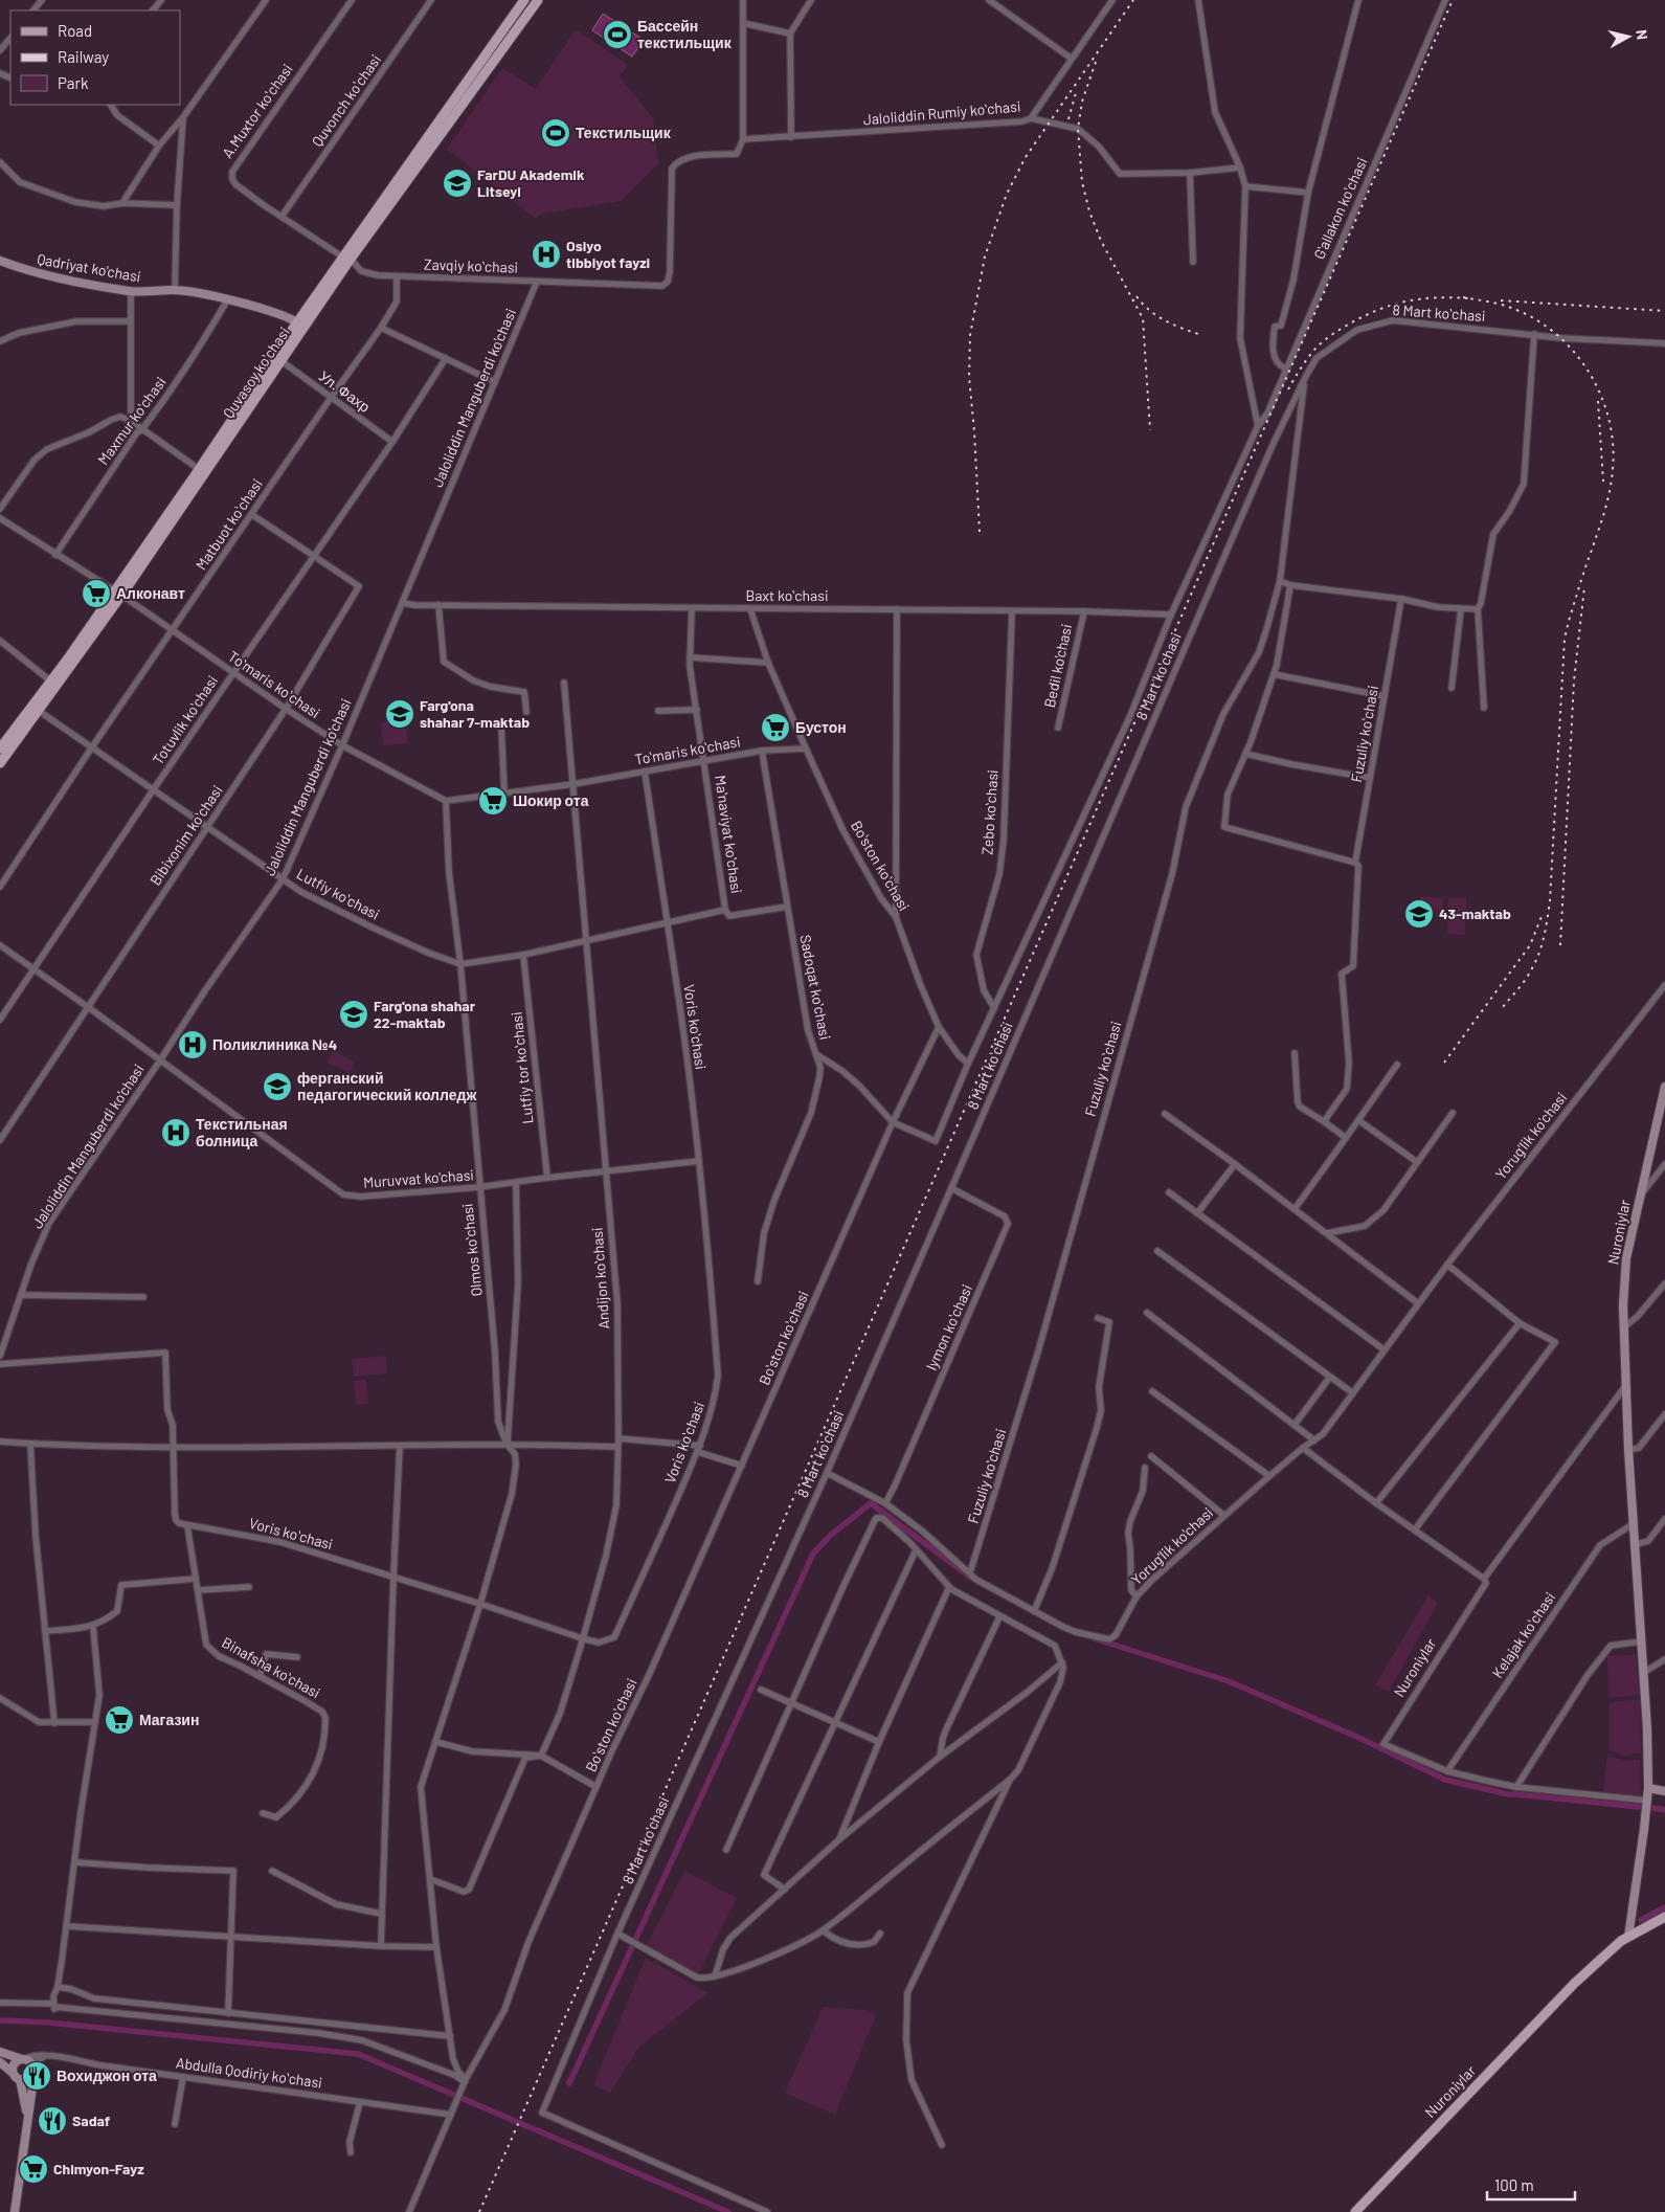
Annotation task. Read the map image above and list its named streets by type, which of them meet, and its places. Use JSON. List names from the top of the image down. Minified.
{"streets":{"main road":["Qadriyat ko'chasi","Quvasoy koʻchasi","Nuroniylar","Abdulla Qodiriy koʻchasi"],"street":["Quvonch koʻchasi","A.Muxtor koʻchasi","Jaloliddin Rumiy koʻchasi","Gʻallakon koʻchasi","Zavqiy koʻchasi","8 Mart koʻchasi","Ул. Фахр","Jaloliddin Manguberdi ko'chasi","Maxmur koʻchasi","Matbuot koʻchasi","Baxt koʻchasi","Bedil ko'chasi","Toʻmaris koʻchasi","Totuvlik koʻchasi","Fuzuliy koʻchasi","Zebo koʻchasi","Maʻnaviyat koʻchasi","Bibixonim koʻchasi","Boʻston koʻchasi","Lutfiy koʻchasi","Sadoqat koʻchasi","Voris koʻchasi","Lutfiy tor koʻchasi","Yorug'lik ko'chasi","Muruvvat ko'chasi","Olmos koʻchasi","Andijon koʻchasi","Iymon koʻchasi","Kelajak koʻchasi","Binafsha koʻchasi"]},"crossings":[["Quvonch koʻchasi","A.Muxtor koʻchasi"],["A.Muxtor koʻchasi","Zavqiy koʻchasi"],["A.Muxtor koʻchasi","Quvasoy koʻchasi"],["Jaloliddin Rumiy koʻchasi","Zavqiy koʻchasi"],["Gʻallakon koʻchasi","Baxt koʻchasi"],["Gʻallakon koʻchasi","Zebo koʻchasi"],["Gʻallakon koʻchasi","Boʻston koʻchasi"],["Zavqiy koʻchasi","Quvasoy koʻchasi"],["Zavqiy koʻchasi","Jaloliddin Manguberdi ko'chasi"],["Zavqiy koʻchasi","Matbuot koʻchasi"],["Qadriyat ko'chasi","Quvasoy koʻchasi"],["Qadriyat ko'chasi","Maxmur koʻchasi"],["8 Mart koʻchasi","Fuzuliy koʻchasi"],["8 Mart koʻchasi","Yorug'lik ko'chasi"],["8 Mart koʻchasi","Iymon koʻchasi"],["Quvasoy koʻchasi","Ул. Фахр"],["Quvasoy koʻchasi","Toʻmaris koʻchasi"],["Quvasoy koʻchasi","Lutfiy koʻchasi"],["Ул. Фахр","Matbuot koʻchasi"],["Ул. Фахр","Totuvlik koʻchasi"],["Jaloliddin Manguberdi ko'chasi","Baxt koʻchasi"],["Jaloliddin Manguberdi ko'chasi","Toʻmaris koʻchasi"],["Jaloliddin Manguberdi ko'chasi","Lutfiy koʻchasi"],["Jaloliddin Manguberdi ko'chasi","Muruvvat ko'chasi"],["Maxmur koʻchasi","Toʻmaris koʻchasi"],["Matbuot koʻchasi","Toʻmaris koʻchasi"],["Matbuot koʻchasi","Lutfiy koʻchasi"],["Baxt koʻchasi","Bedil ko'chasi"],["Baxt koʻchasi","Zebo koʻchasi"],["Baxt koʻchasi","Maʻnaviyat koʻchasi"],["Baxt koʻchasi","Boʻston koʻchasi"],["Toʻmaris koʻchasi","Totuvlik koʻchasi"],["Toʻmaris koʻchasi","Maʻnaviyat koʻchasi"],["Toʻmaris koʻchasi","Bibixonim koʻchasi"],["Toʻmaris koʻchasi","Boʻston koʻchasi"],["Toʻmaris koʻchasi","Sadoqat koʻchasi"],["Toʻmaris koʻchasi","Voris koʻchasi"],["Toʻmaris koʻchasi","Olmos koʻchasi"],["Toʻmaris koʻchasi","Andijon koʻchasi"],["Totuvlik koʻchasi","Bibixonim koʻchasi"],["Totuvlik koʻchasi","Lutfiy koʻchasi"],["Totuvlik koʻchasi","Muruvvat ko'chasi"],["Fuzuliy koʻchasi","Yorug'lik ko'chasi"],["Maʻnaviyat koʻchasi","Lutfiy koʻchasi"],["Maʻnaviyat koʻchasi","Voris koʻchasi"],["Bibixonim koʻchasi","Lutfiy koʻchasi"],["Bibixonim koʻchasi","Muruvvat ko'chasi"],["Boʻston koʻchasi","Olmos koʻchasi"],["Boʻston koʻchasi","Abdulla Qodiriy koʻchasi"],["Lutfiy koʻchasi","Voris koʻchasi"],["Lutfiy koʻchasi","Lutfiy tor koʻchasi"],["Lutfiy koʻchasi","Olmos koʻchasi"],["Lutfiy koʻchasi","Andijon koʻchasi"],["Voris koʻchasi","Muruvvat ko'chasi"],["Voris koʻchasi","Olmos koʻchasi"],["Voris koʻchasi","Andijon koʻchasi"],["Voris koʻchasi","Binafsha koʻchasi"],["Lutfiy tor koʻchasi","Muruvvat ko'chasi"],["Yorug'lik ko'chasi","Iymon koʻchasi"],["Muruvvat ko'chasi","Olmos koʻchasi"],["Muruvvat ko'chasi","Andijon koʻchasi"],["Nuroniylar","Kelajak koʻchasi"]],"places":{"sports":["Бассейн текстильщик","Текстильщик"],"school or university":["FarDU Akademik Litseyi","Farg'ona shahar 7-maktab","43-maktab","Farg'ona shahar 22-maktab","ферганский педагогический колледж"],"hospital":["Osiyo tibbiyot fayzi","Поликлиника №4","Текстильная болница"],"supermarket":["Алконавт","Бустон","Шокир ота","Магазин","Chimyon-Fayz"],"restaurant":["Вохиджон ота","Sadaf"]},"legend":["Road","Railway","Park"],"scale_bar":"100 m","north":"right"}
